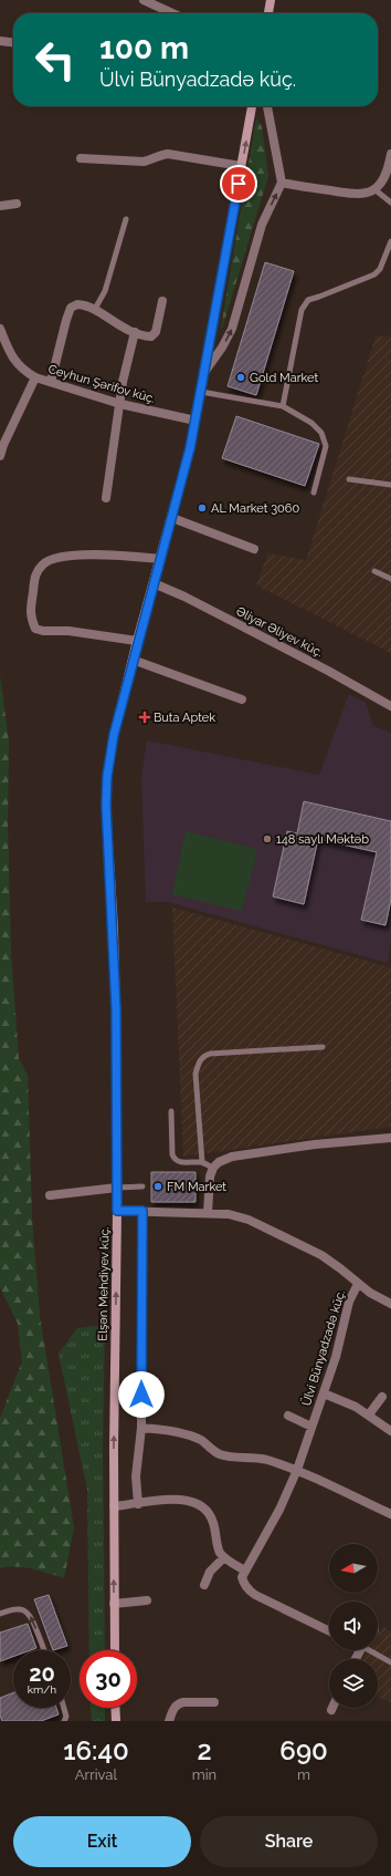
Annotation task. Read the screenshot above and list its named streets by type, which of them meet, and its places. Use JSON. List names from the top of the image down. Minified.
{"streets":{"main road":["Elşən Mehdiyev küç."],"street":["Ceyhun Şərifov küç.","Əliyar Əliyev küç.","Ülvi Bünyadzadə küç."]},"crossings":[["Ceyhun Şərifov küç.","Elşən Mehdiyev küç."],["Əliyar Əliyev küç.","Elşən Mehdiyev küç."],["Elşən Mehdiyev küç.","Ülvi Bünyadzadə küç."]],"places":{"other":["Gold Market","AL Market 3060","148 saylı Məktəb","FM Market"],"health":["Buta Aptek"]},"north":"left","page":{"turn":["100 m","Ülvi Bünyadzadə küç."],"speed":"20 km/h","limit":"30","eta":["16:40","Arrival","2","min","690","m"],"buttons":["Exit","Share"]}}
